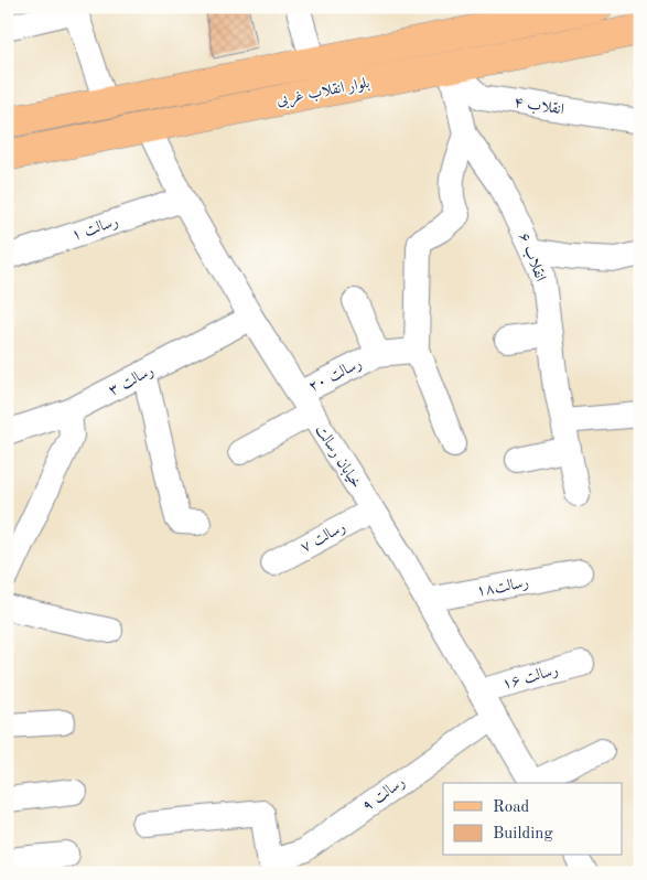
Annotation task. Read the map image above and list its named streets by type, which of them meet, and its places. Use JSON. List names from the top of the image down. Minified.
{"streets":{"main road":["بلوار انقلاب غربی"],"street":["انقلاب ۴","رسالت ۱","انقلاب ۶","رسالت ۲۰","رسالت ۳","خیابان رسالت","رسالت ۷","رسالت۱۸","رسالت ۱۶","رسالت ۹"]},"crossings":[["بلوار انقلاب غربی","انقلاب ۴"],["بلوار انقلاب غربی","انقلاب ۶"],["بلوار انقلاب غربی","خیابان رسالت"],["انقلاب ۴","انقلاب ۶"],["رسالت ۱","خیابان رسالت"],["رسالت ۲۰","خیابان رسالت"],["رسالت ۳","خیابان رسالت"],["خیابان رسالت","رسالت ۷"],["خیابان رسالت","رسالت۱۸"],["خیابان رسالت","رسالت ۱۶"],["خیابان رسالت","رسالت ۹"]],"legend":["Road","Building"]}
